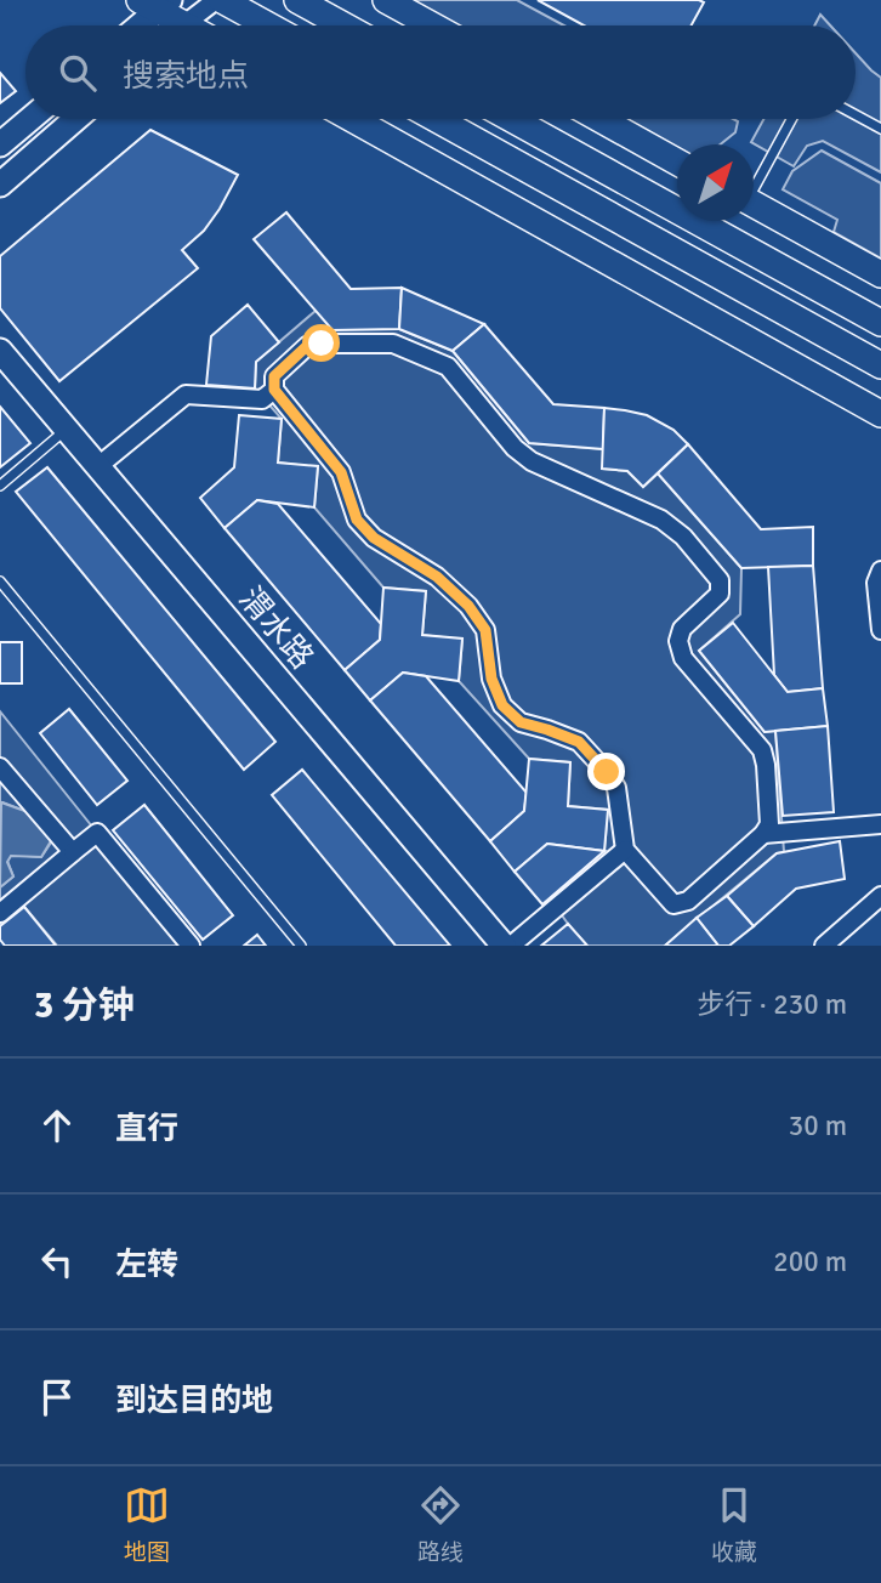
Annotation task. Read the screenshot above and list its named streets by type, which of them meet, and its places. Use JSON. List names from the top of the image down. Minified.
{"streets":{"street":["渭水路"]},"north":"top right","page":{"search":"搜索地点","heading":["3 分钟","步行 · 230 m"],"list":[["直行","30 m"],["左转","200 m"],"到达目的地"],"nav":["地图","路线","收藏"]}}
